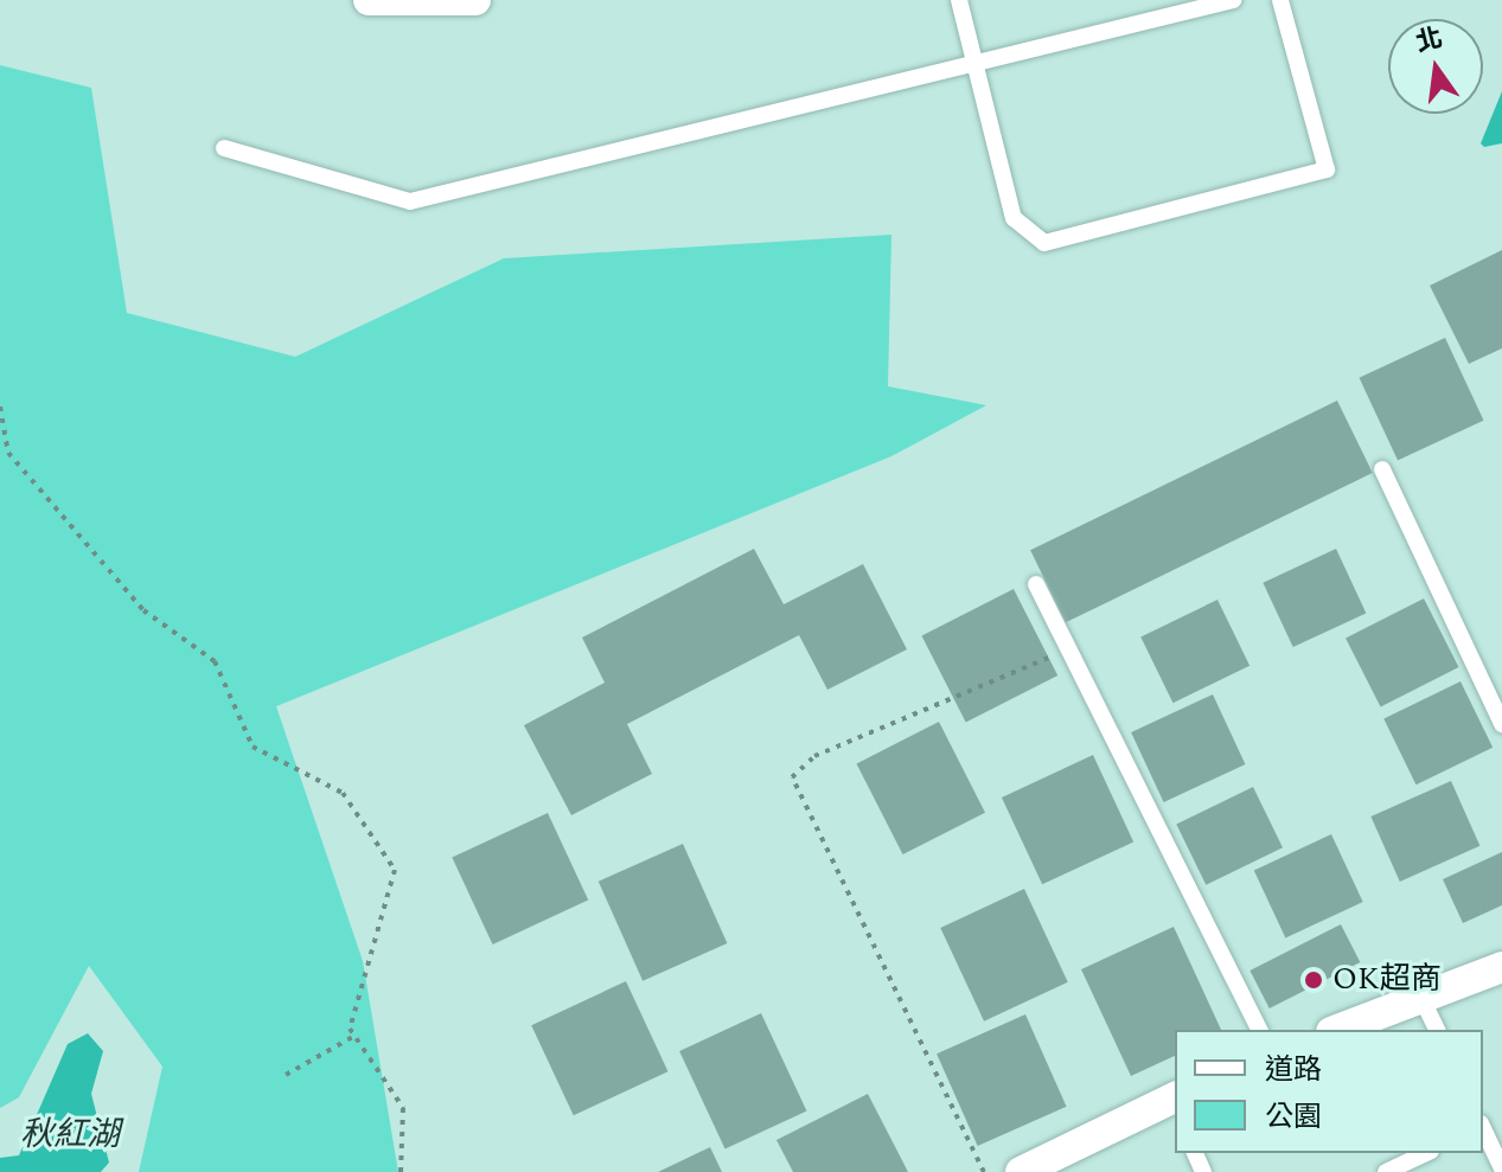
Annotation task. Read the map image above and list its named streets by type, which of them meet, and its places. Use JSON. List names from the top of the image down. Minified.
{"water":["秋紅湖"],"places":["OK超商"],"legend":["道路","公園"],"north":"top"}
